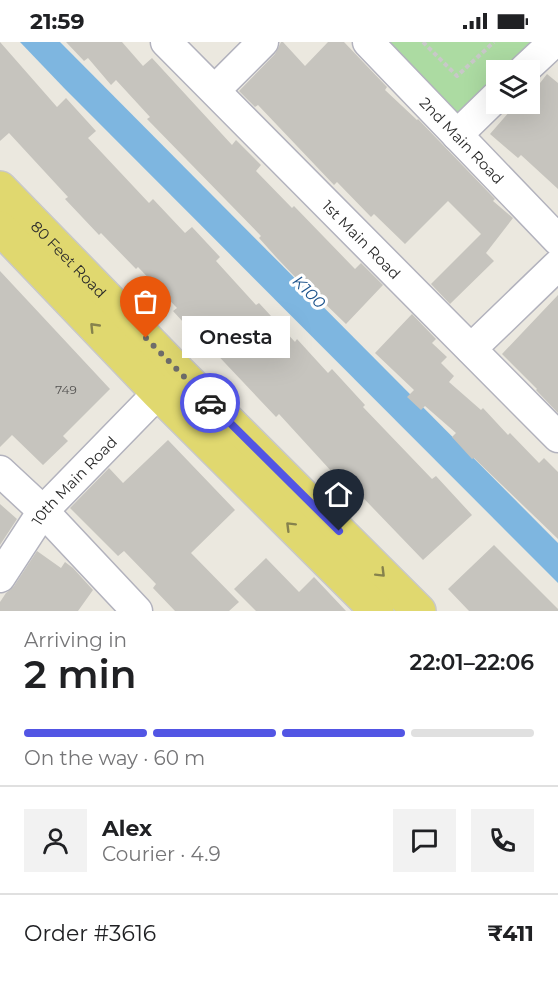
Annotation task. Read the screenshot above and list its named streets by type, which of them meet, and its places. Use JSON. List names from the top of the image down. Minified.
{"streets":{"main road":["80 Feet Road"],"street":["2nd Main Road","1st Main Road","10th Main Road"]},"crossings":[["80 Feet Road","10th Main Road"]],"water":["K100"],"places":["Onesta"],"house_numbers":["749"],"page":{"status":"21:59","bubble":"Onesta","heading":["2 min","Arriving in","22:01–22:06"],"panel":["Alex","Courier · 4.9","Order #3616","₹411"],"bar":"On the way · 60 m"}}
